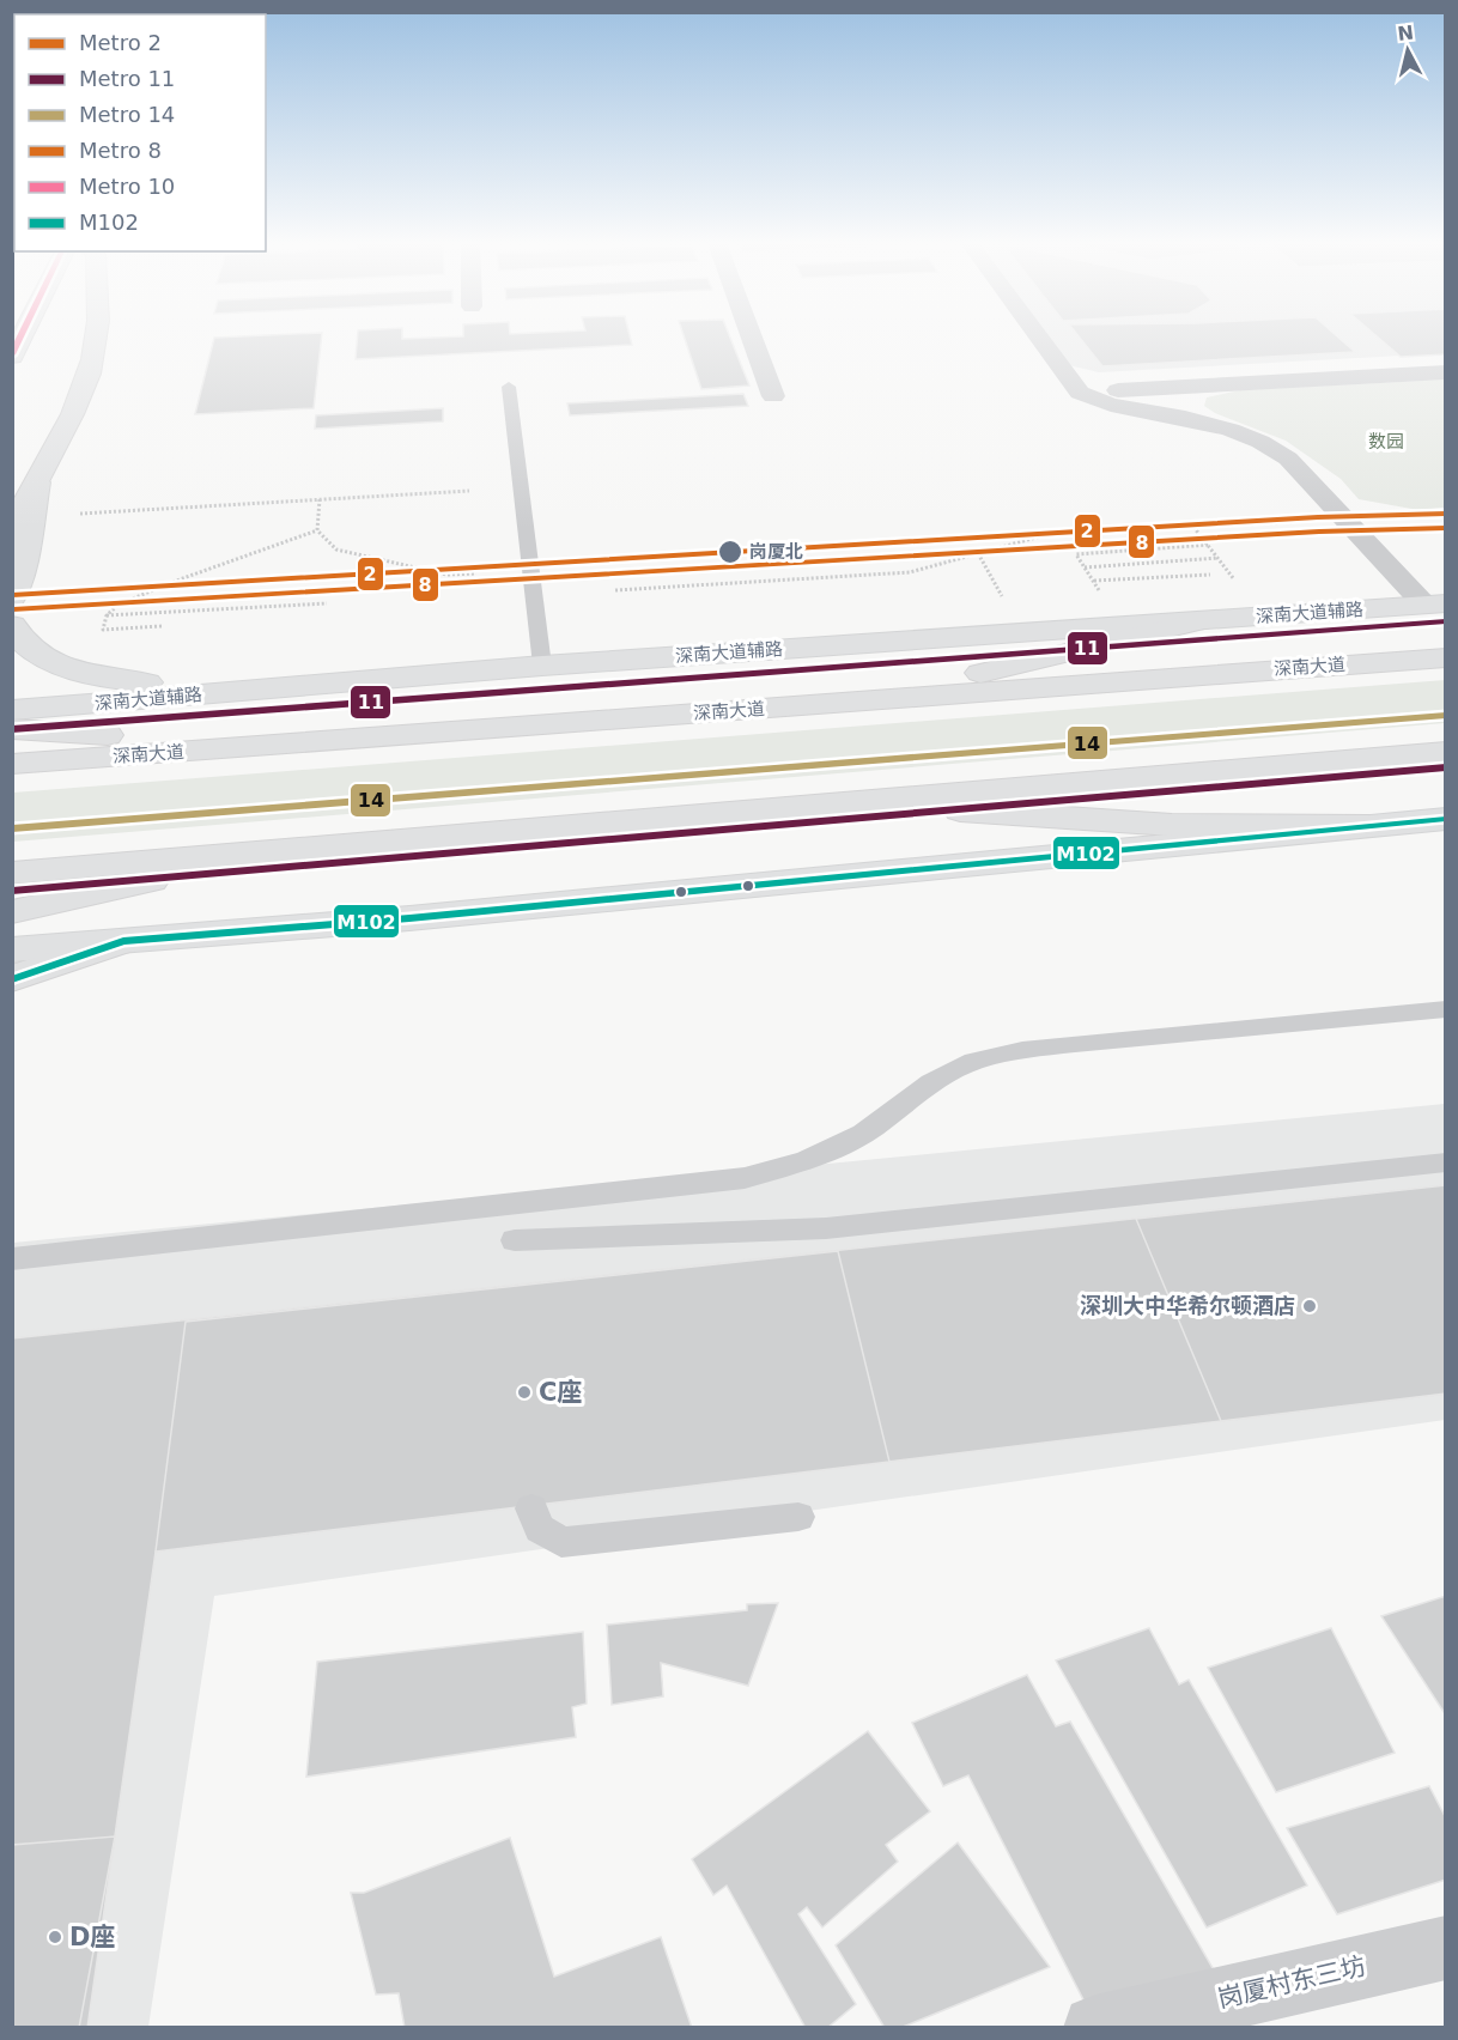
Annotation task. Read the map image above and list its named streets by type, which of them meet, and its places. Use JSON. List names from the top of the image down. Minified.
{"streets":{"main road":["深南大道辅路","深南大道"],"street":["岗厦村东三坊"]},"parks":["数园"],"places":["岗厦北","深圳大中华希尔顿酒店","C座","D座"],"lines":["metro line 10","metro line 2","metro line 8","metro line 11","metro line 14","transit line M102"],"legend":["Metro 2","Metro 11","Metro 14","Metro 8","Metro 10","M102"],"north":"top"}
